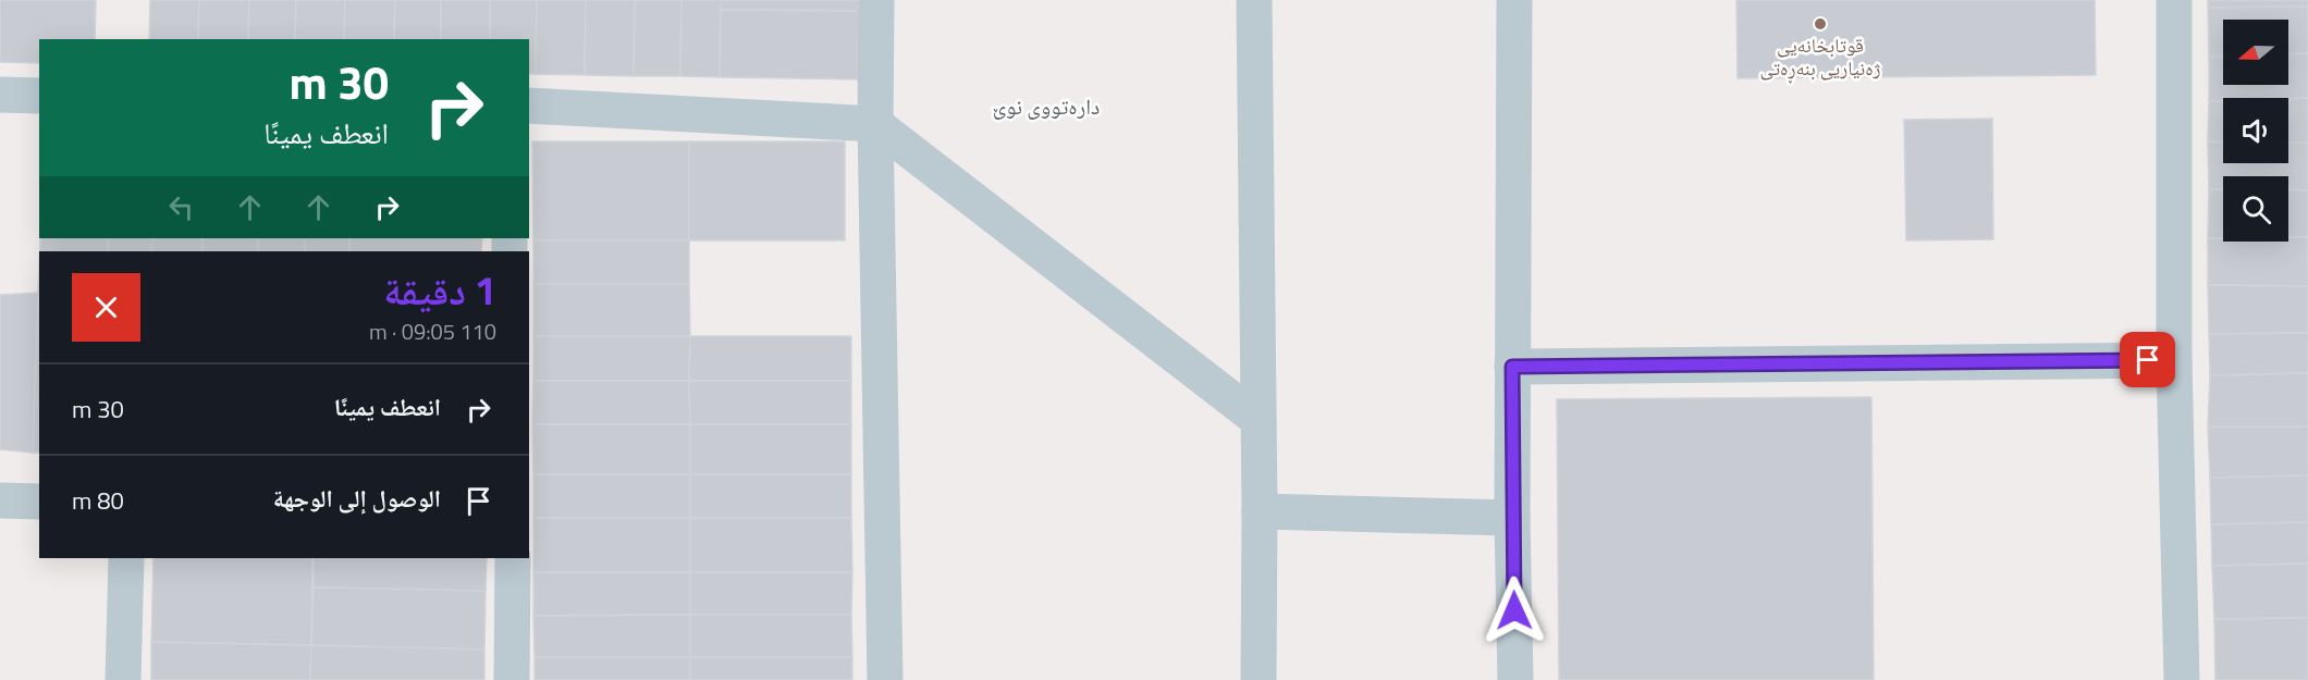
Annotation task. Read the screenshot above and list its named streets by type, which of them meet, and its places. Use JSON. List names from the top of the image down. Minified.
{"districts":["دارەتووی نوێ"],"places":["قوتابخانەیی ژەنیاریی بنەڕەتی"],"north":"left","page":{"turn":["30 m","انعطف يمينًا"],"heading":["1 دقيقة","110 m · 09:05"],"list":[{"name":"انعطف يمينًا","value":"30 m"},{"name":"الوصول إلى الوجهة","value":"80 m"}]}}
